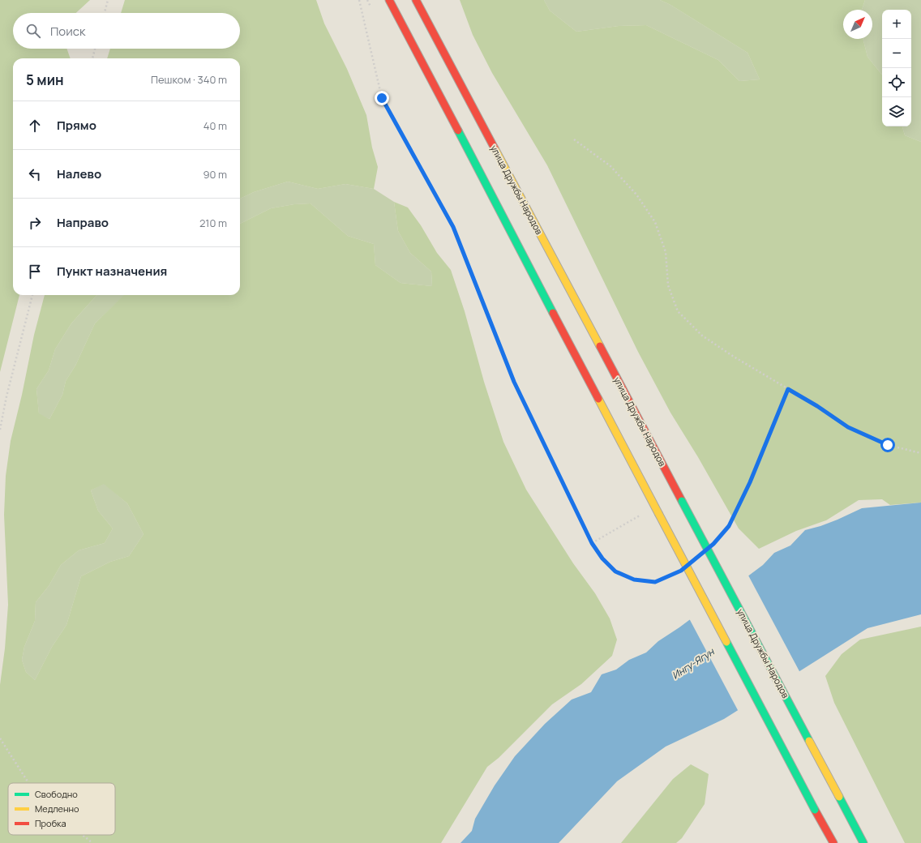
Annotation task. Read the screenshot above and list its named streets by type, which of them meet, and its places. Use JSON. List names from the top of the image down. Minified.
{"streets":{"main road":["улица Дружбы Народов"]},"water":["Ингу-Ягун"],"legend":["Свободно","Медленно","Пробка"],"north":"top right","page":{"map_buttons":["+","−"],"search":"Поиск","heading":["5 мин","Пешком · 340 m"],"list":[["Прямо","40 m"],["Налево","90 m"],["Направо","210 m"],"Пункт назначения"]}}
